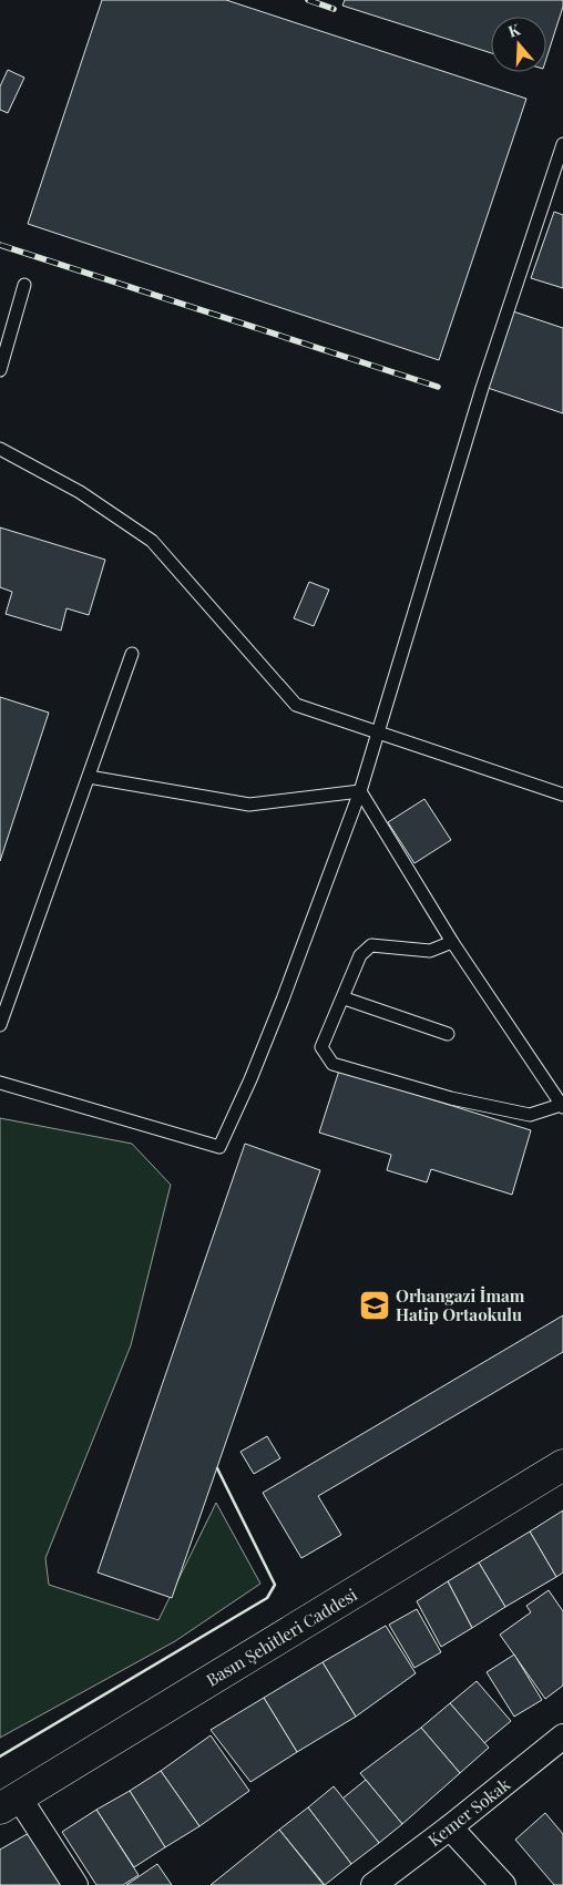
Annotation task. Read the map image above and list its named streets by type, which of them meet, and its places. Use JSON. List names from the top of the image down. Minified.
{"streets":{"main road":["Basın Şehitleri Caddesi"],"street":["Kemer Sokak"]},"places":{"school or university":["Orhangazi İmam Hatip Ortaokulu"]},"north":"top"}
